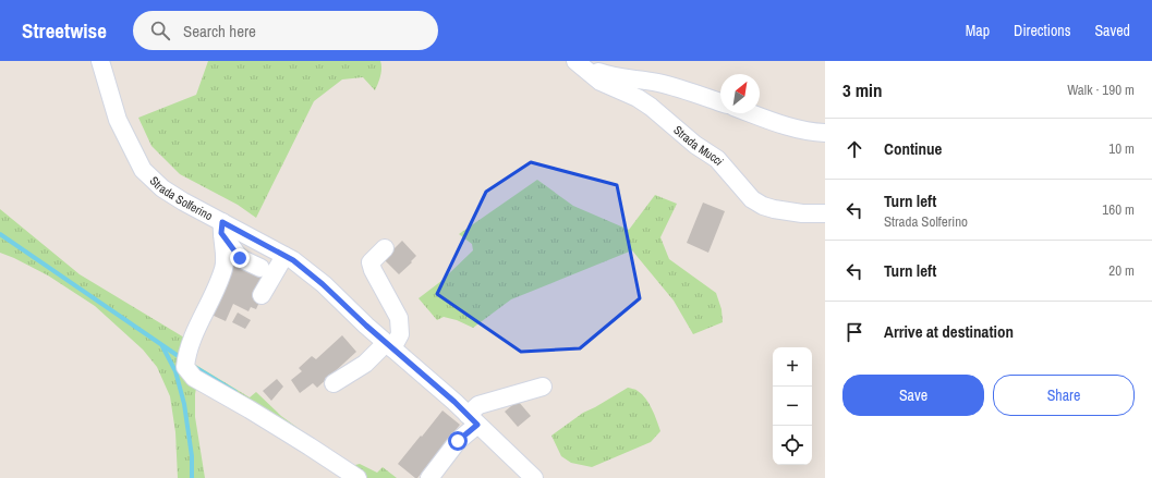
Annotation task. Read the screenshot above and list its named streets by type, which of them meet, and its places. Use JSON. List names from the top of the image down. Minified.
{"streets":{"street":["Strada Mucci","Strada Solferino"]},"north":"top right","page":{"header":"Streetwise","search":"Search here","nav":["Map","Directions","Saved"],"heading":["3 min","Walk · 190 m"],"list":[["Continue","10 m"],["Turn left","Strada Solferino","160 m"],["Turn left","20 m"],"Arrive at destination"],"map_buttons":["+","−"],"buttons":["Save","Share"]}}
